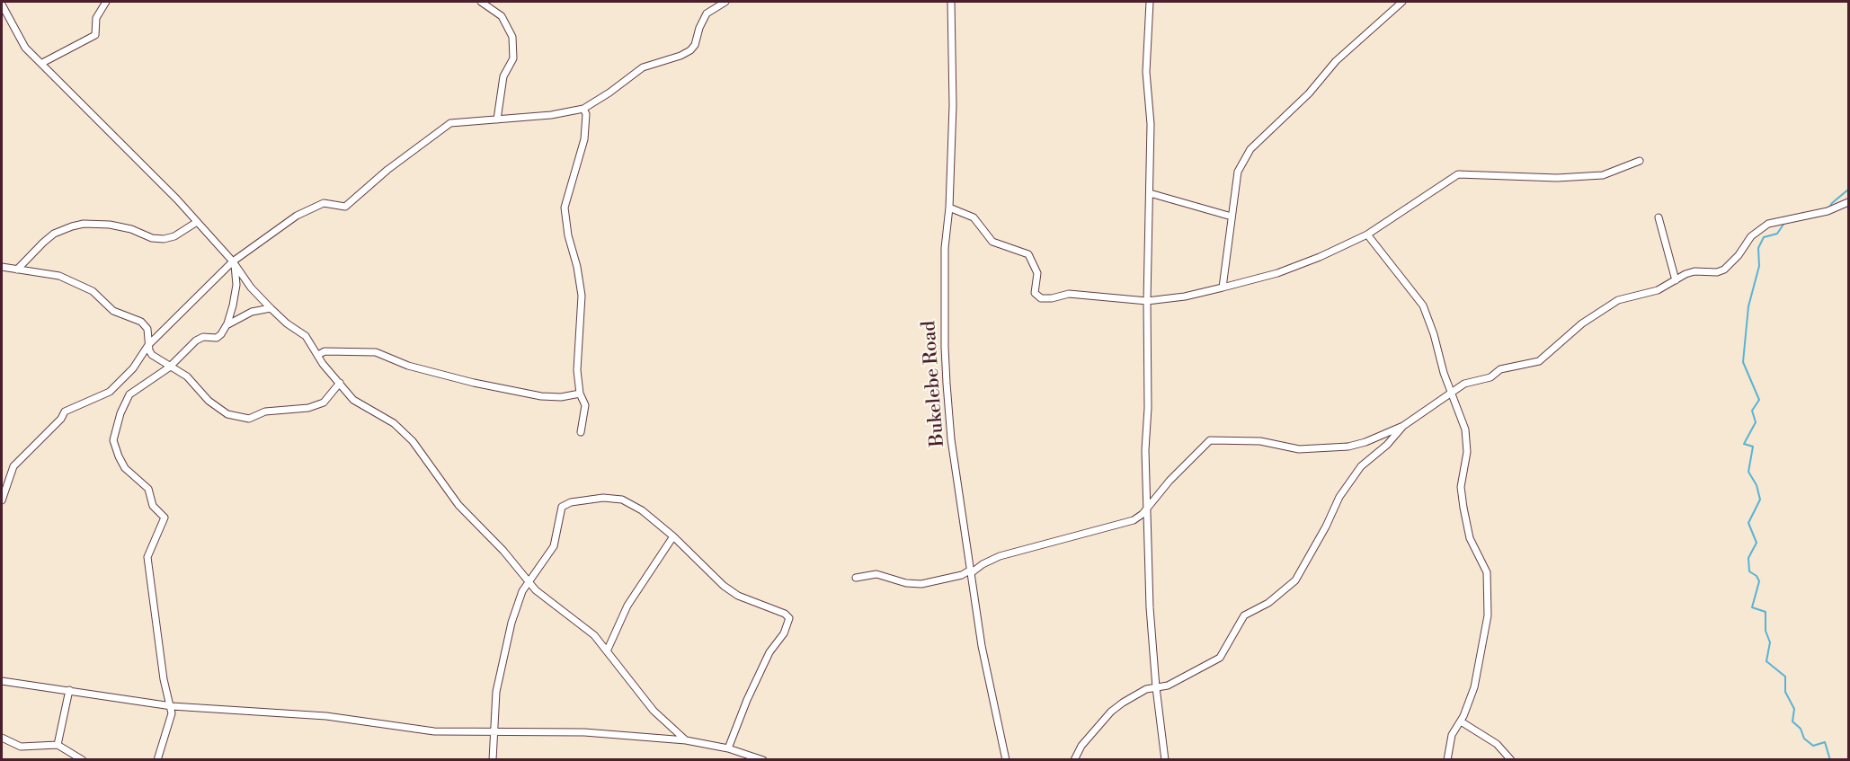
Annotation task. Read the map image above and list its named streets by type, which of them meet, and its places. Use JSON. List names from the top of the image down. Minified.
{"streets":{"street":["Bukelebe Road"]}}
